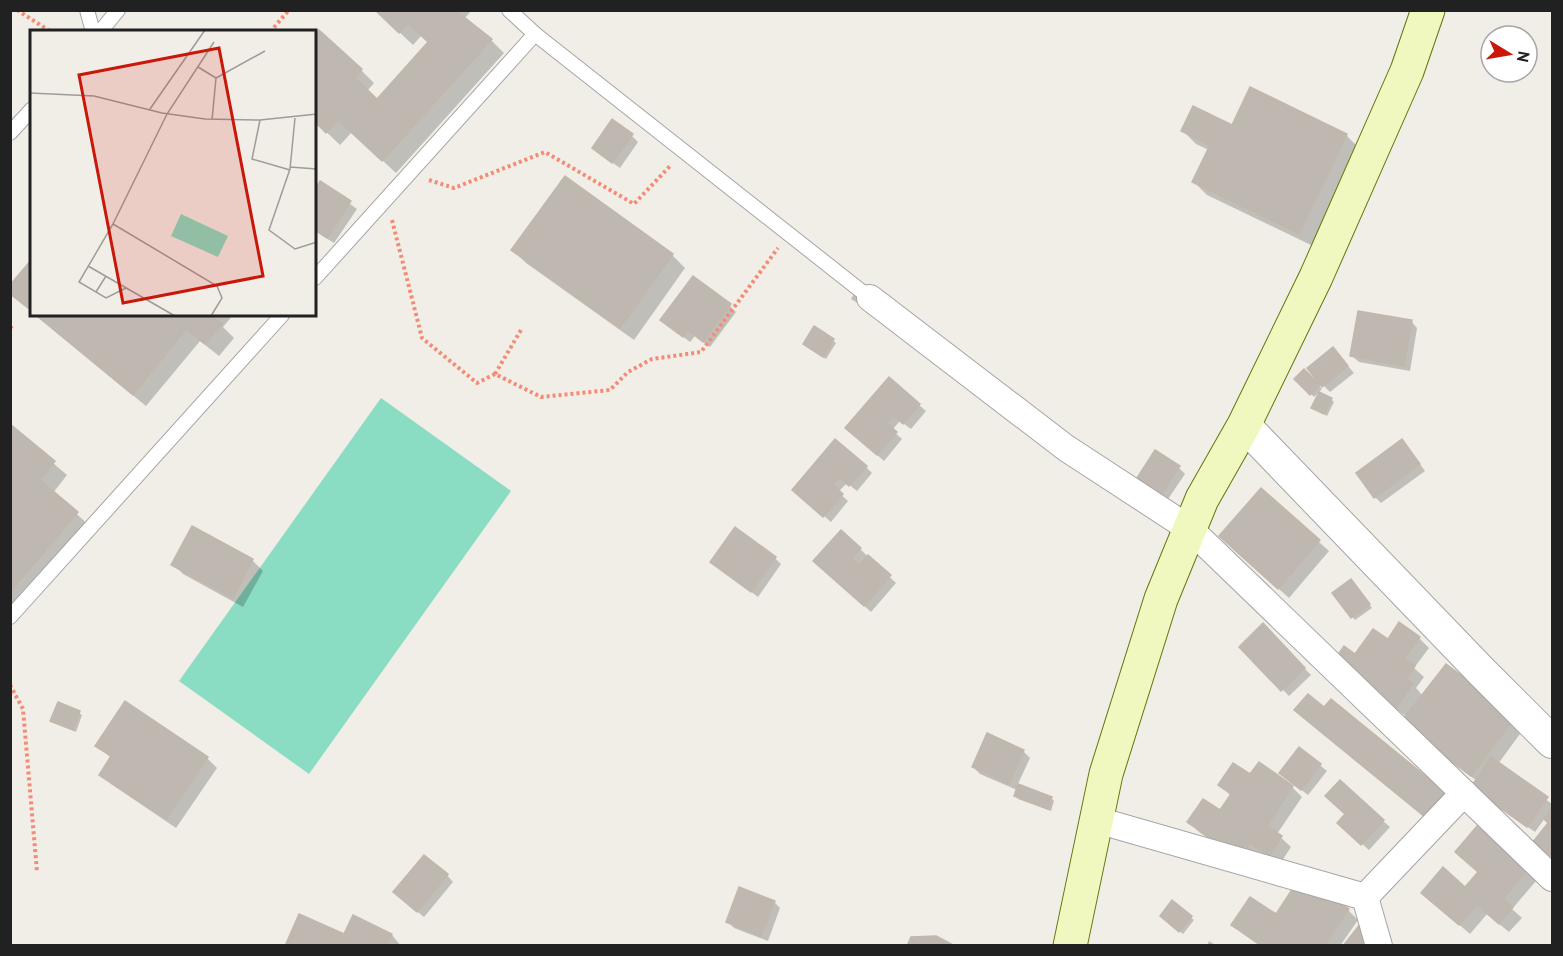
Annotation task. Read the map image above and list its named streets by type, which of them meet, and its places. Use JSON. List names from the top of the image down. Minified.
{"north":"right"}
